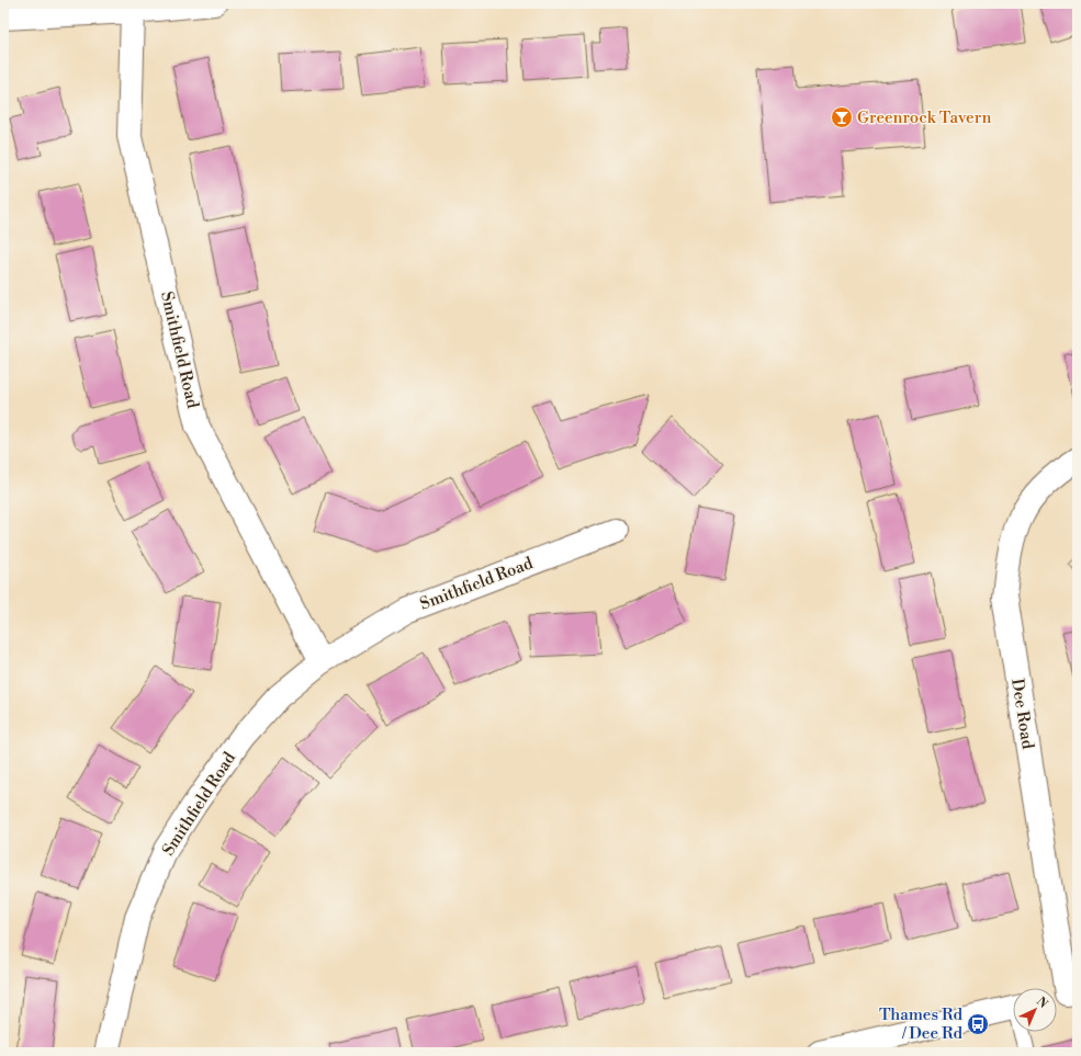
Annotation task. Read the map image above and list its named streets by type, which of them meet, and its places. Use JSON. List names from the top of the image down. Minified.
{"streets":{"street":["Smithfield Road","Dee Road"]},"places":{"bar":["Greenrock Tavern"],"bus stop":["Thames Rd / Dee Rd"]},"north":"top right"}
